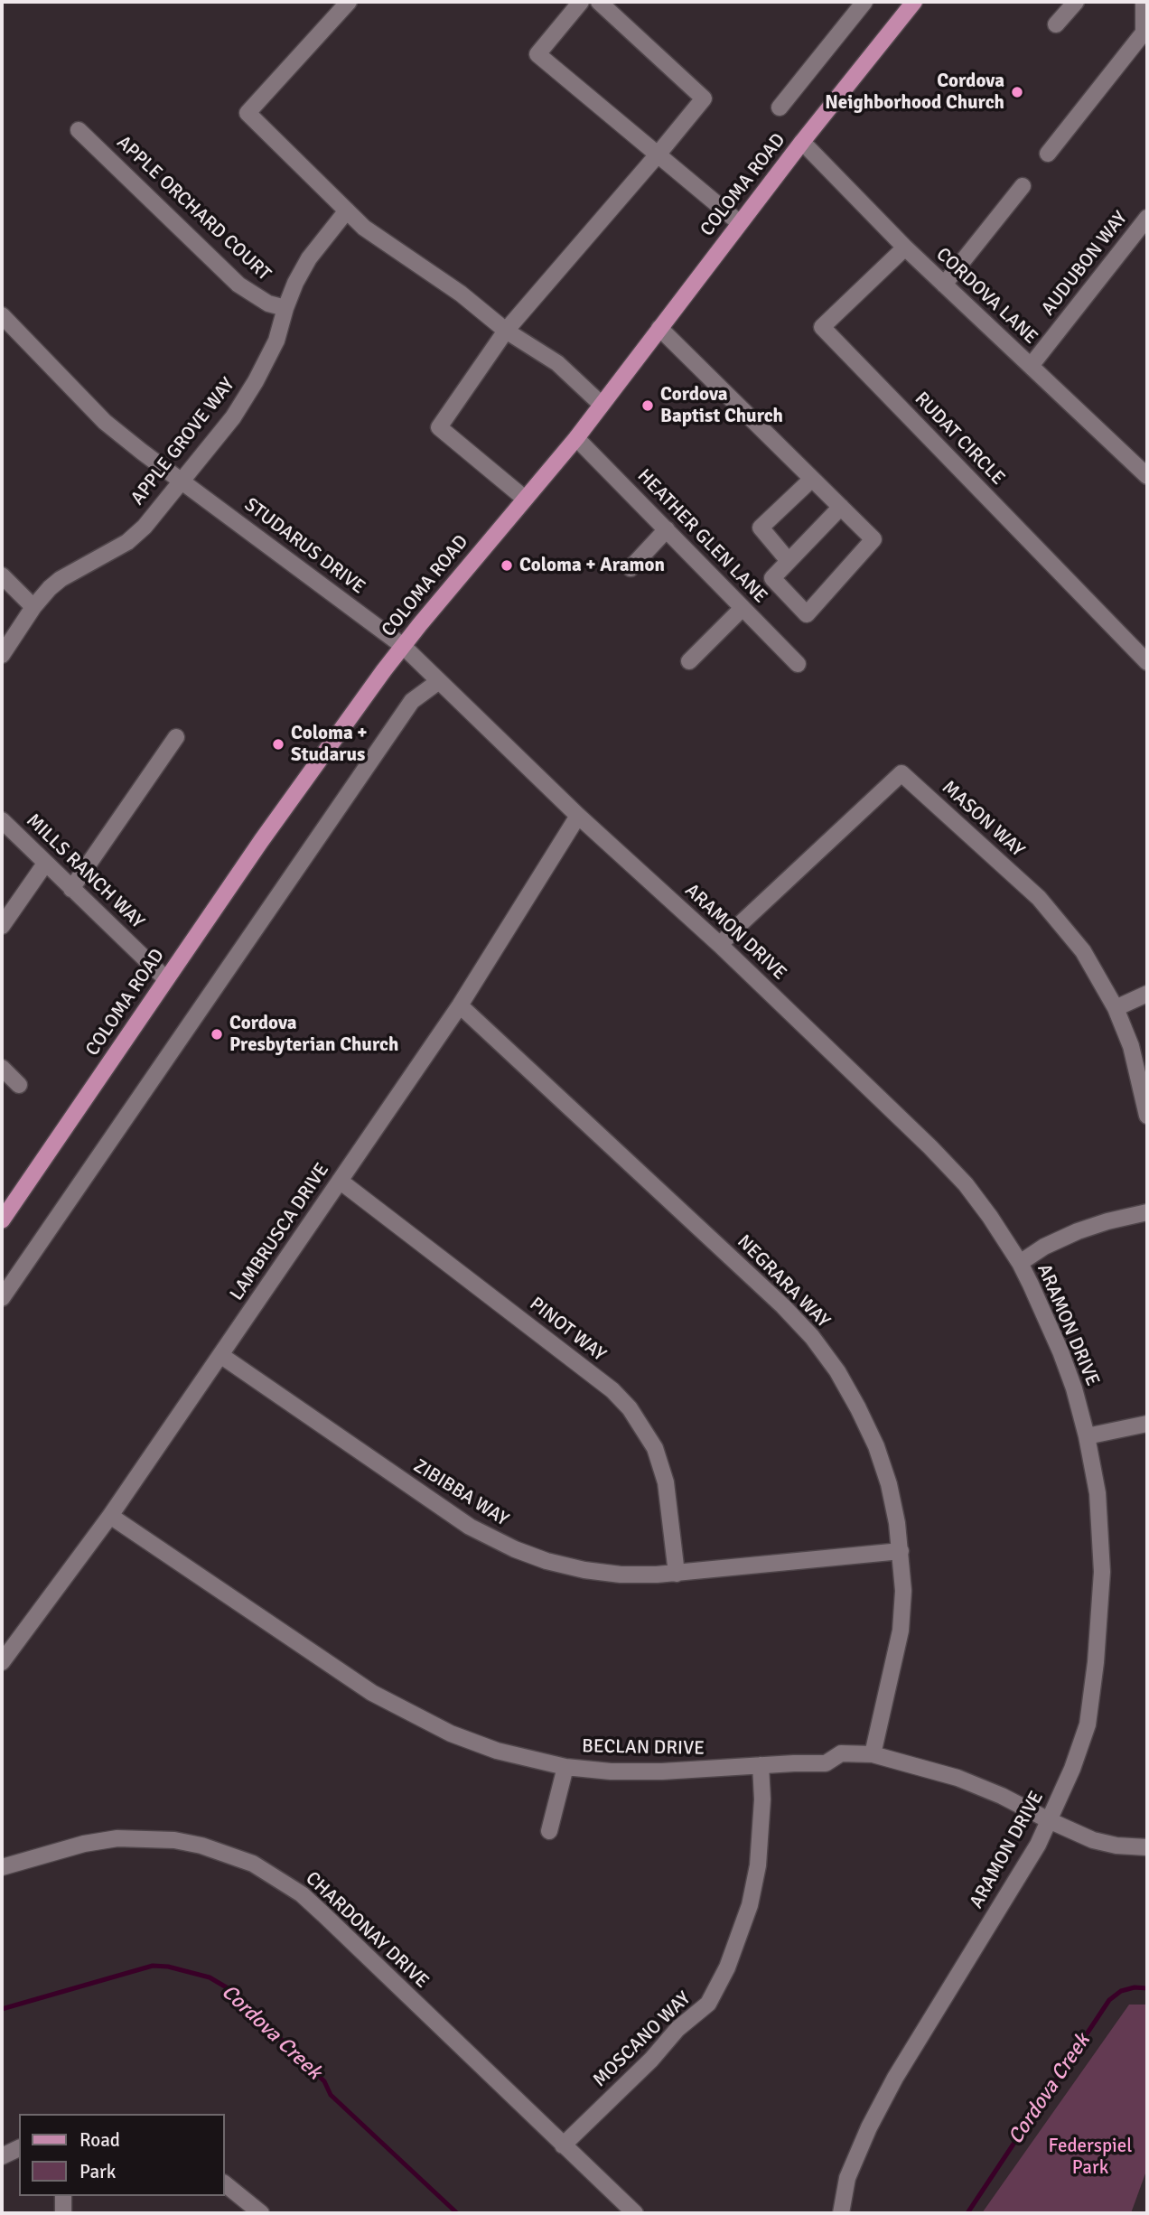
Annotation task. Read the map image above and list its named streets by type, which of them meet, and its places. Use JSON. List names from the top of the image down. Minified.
{"streets":{"main road":["COLOMA ROAD"],"street":["APPLE ORCHARD COURT","AUDUBON WAY","CORDOVA LANE","RUDAT CIRCLE","APPLE GROVE WAY","HEATHER GLEN LANE","STUDARUS DRIVE","MASON WAY","MILLS RANCH WAY","ARAMON DRIVE","LAMBRUSCA DRIVE","NEGRARA WAY","PINOT WAY","ZIBIBBA WAY","BECLAN DRIVE","CHARDONAY DRIVE","MOSCANO WAY"]},"crossings":[["COLOMA ROAD","CORDOVA LANE"],["COLOMA ROAD","HEATHER GLEN LANE"],["COLOMA ROAD","STUDARUS DRIVE"],["COLOMA ROAD","MILLS RANCH WAY"],["COLOMA ROAD","ARAMON DRIVE"],["APPLE ORCHARD COURT","APPLE GROVE WAY"],["AUDUBON WAY","CORDOVA LANE"],["CORDOVA LANE","RUDAT CIRCLE"],["APPLE GROVE WAY","STUDARUS DRIVE"],["STUDARUS DRIVE","ARAMON DRIVE"],["MASON WAY","ARAMON DRIVE"],["ARAMON DRIVE","LAMBRUSCA DRIVE"],["ARAMON DRIVE","BECLAN DRIVE"],["LAMBRUSCA DRIVE","NEGRARA WAY"],["LAMBRUSCA DRIVE","PINOT WAY"],["LAMBRUSCA DRIVE","ZIBIBBA WAY"],["LAMBRUSCA DRIVE","BECLAN DRIVE"],["NEGRARA WAY","ZIBIBBA WAY"],["NEGRARA WAY","BECLAN DRIVE"],["PINOT WAY","ZIBIBBA WAY"],["BECLAN DRIVE","MOSCANO WAY"],["CHARDONAY DRIVE","MOSCANO WAY"]],"water":["Cordova Creek"],"parks":["Federspiel Park"],"places":["Cordova Neighborhood Church","Cordova Baptist Church","Coloma + Aramon","Coloma + Studarus","Cordova Presbyterian Church"],"legend":["Road","Park"]}
